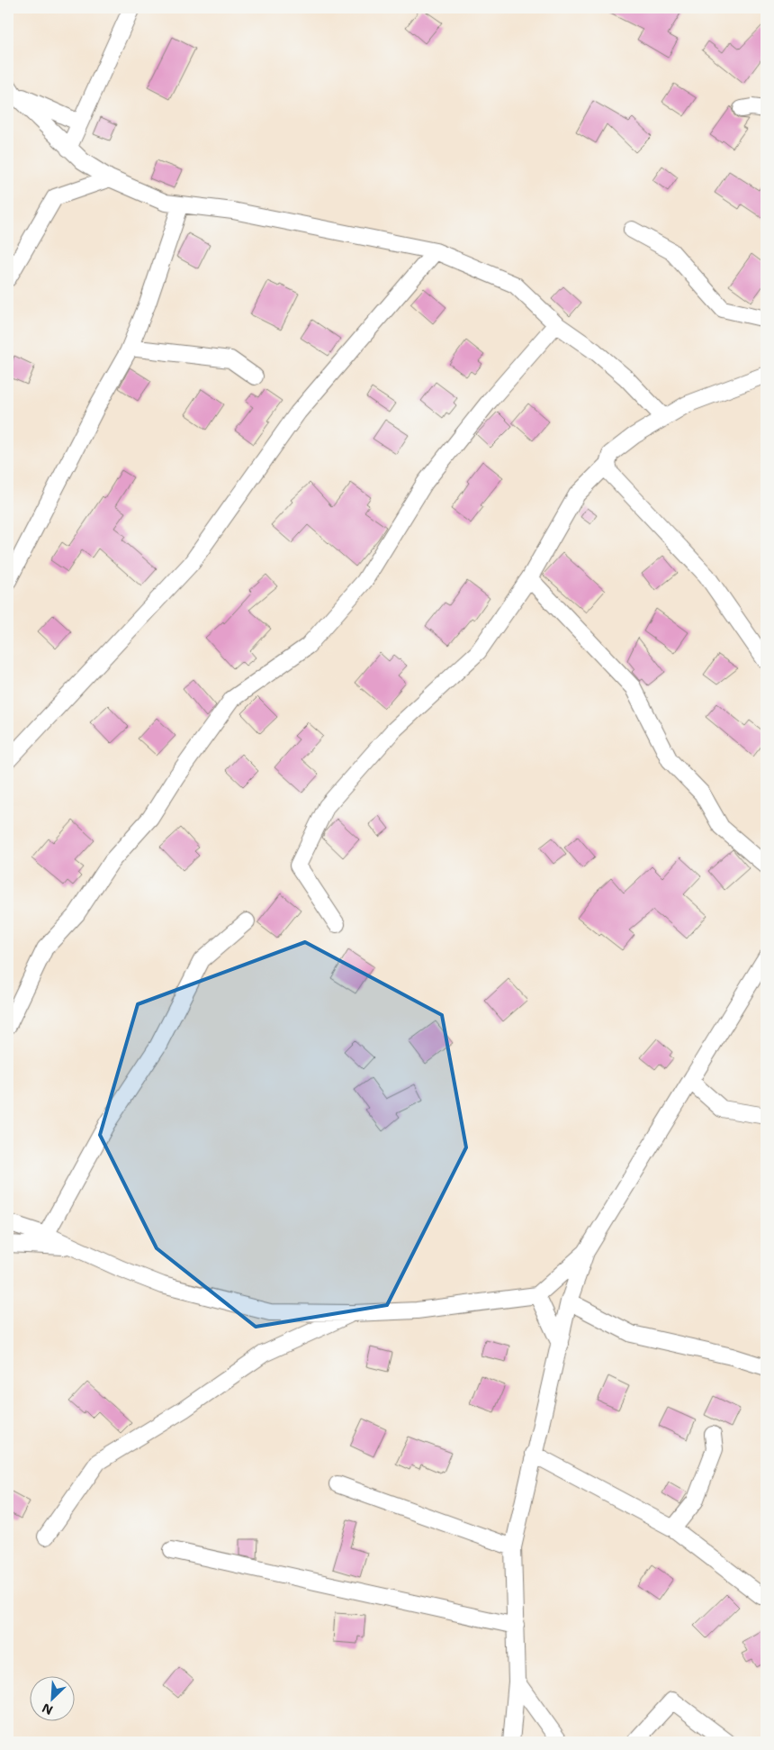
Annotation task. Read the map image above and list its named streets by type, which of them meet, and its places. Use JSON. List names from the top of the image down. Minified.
{"north":"bottom left"}
